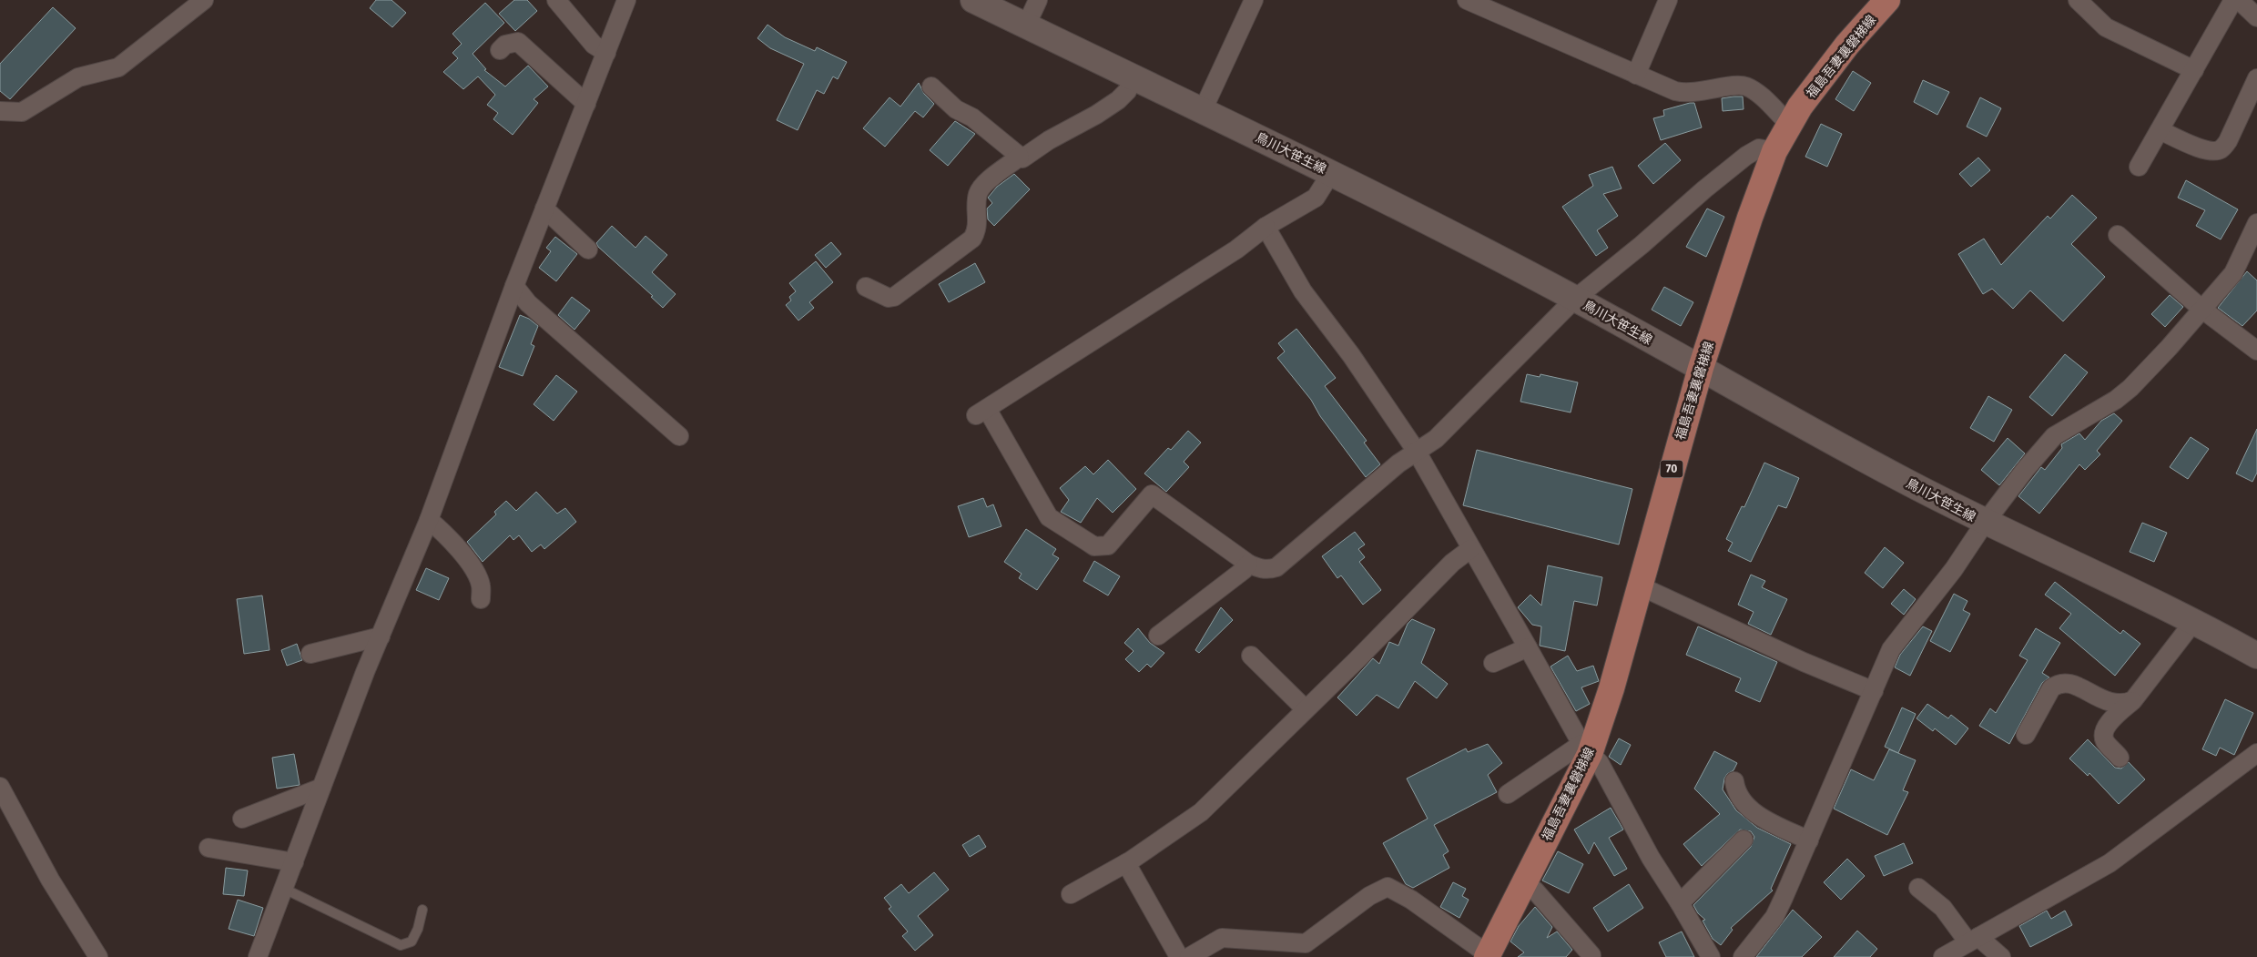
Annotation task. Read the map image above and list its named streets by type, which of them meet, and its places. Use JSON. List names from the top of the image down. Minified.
{"streets":{"main road":["福島吾妻裏磐梯線","70"],"street":["鳥川大笹生線"]},"crossings":[["福島吾妻裏磐梯線","鳥川大笹生線"]]}
